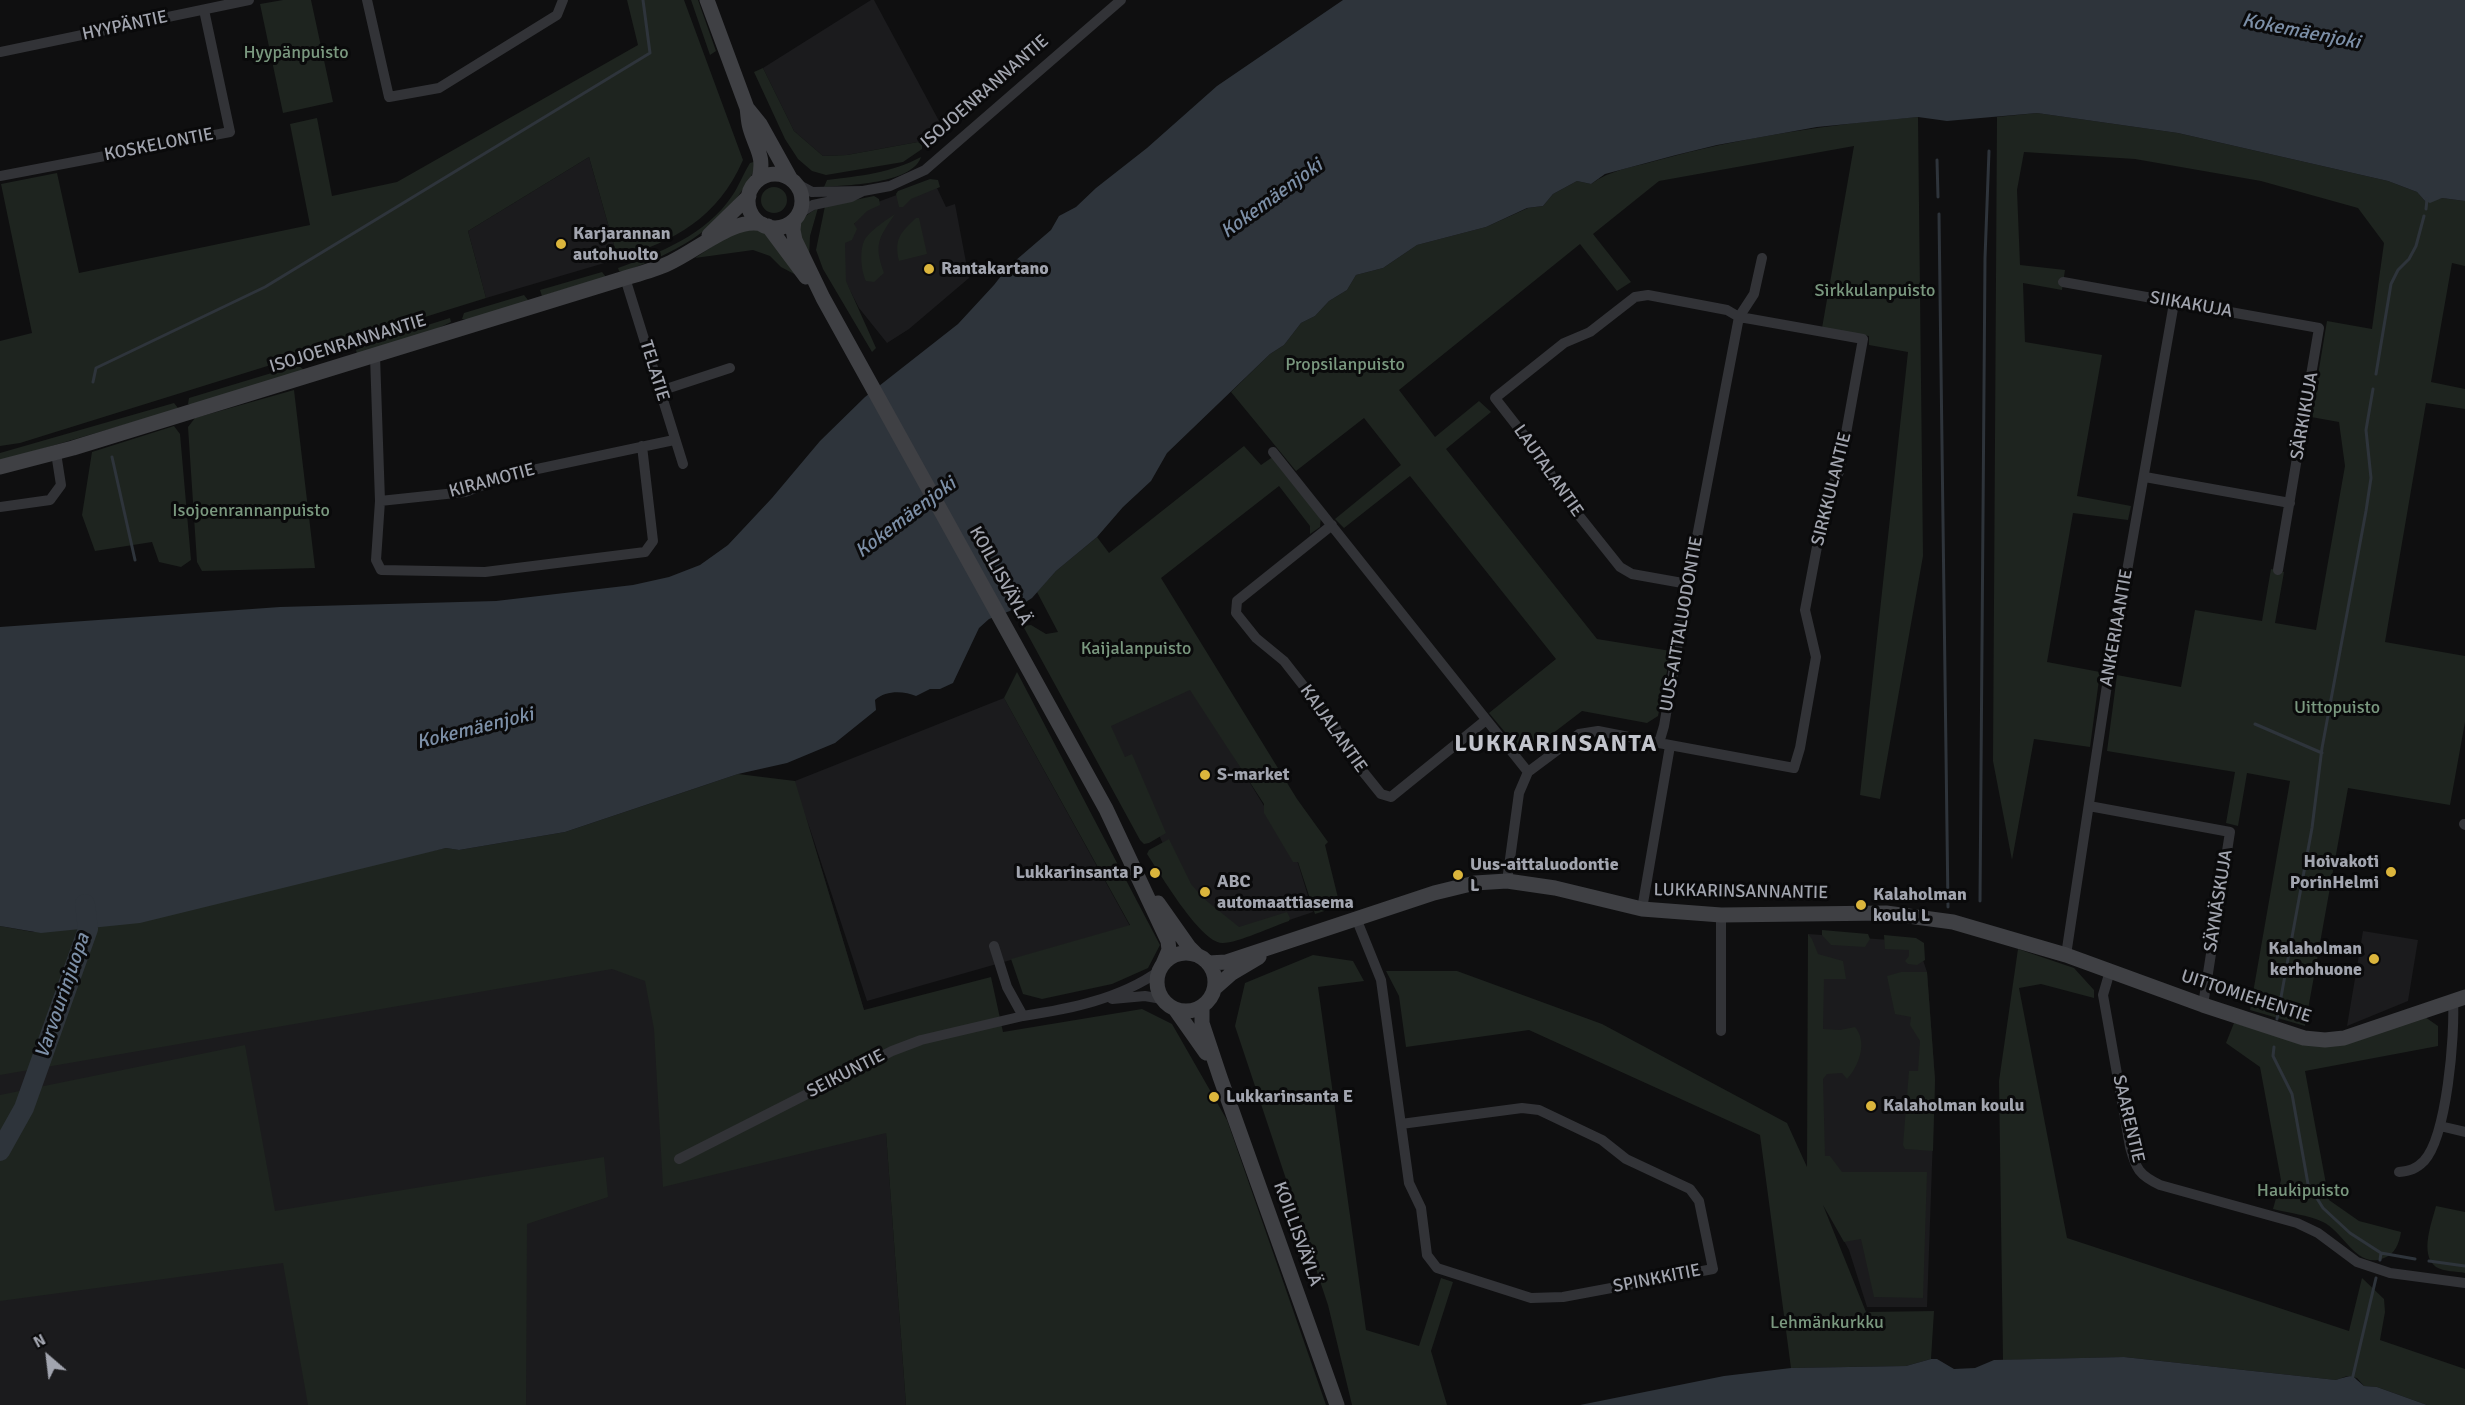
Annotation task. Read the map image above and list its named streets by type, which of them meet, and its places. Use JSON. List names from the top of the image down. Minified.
{"streets":{"street":["HYYPÄNTIE","ISOJOENRANNANTIE","KOSKELONTIE","SIIKAKUJA","TELATIE","SÄRKIKUJA","LAUTALANTIE","KIRAMOTIE","SIRKKULANTIE","KOILLISVÄYLÄ","UUS-AITTALUODONTIE","ANKERIAANTIE","KAIJALANTIE","LUKKARINSANNANTIE","SÄYNÄSKUJA","UITTOMIEHENTIE","SEIKUNTIE","SAARENTIE","SPINKKITIE"]},"crossings":[["HYYPÄNTIE","KOSKELONTIE"],["ISOJOENRANNANTIE","TELATIE"],["ISOJOENRANNANTIE","KOILLISVÄYLÄ"],["SIIKAKUJA","SÄRKIKUJA"],["SIIKAKUJA","ANKERIAANTIE"],["TELATIE","KIRAMOTIE"],["LAUTALANTIE","SIRKKULANTIE"],["LAUTALANTIE","UUS-AITTALUODONTIE"],["SIRKKULANTIE","UUS-AITTALUODONTIE"],["KOILLISVÄYLÄ","LUKKARINSANNANTIE"],["KOILLISVÄYLÄ","SEIKUNTIE"],["UUS-AITTALUODONTIE","LUKKARINSANNANTIE"],["ANKERIAANTIE","SÄYNÄSKUJA"],["ANKERIAANTIE","UITTOMIEHENTIE"],["LUKKARINSANNANTIE","UITTOMIEHENTIE"],["LUKKARINSANNANTIE","SEIKUNTIE"],["LUKKARINSANNANTIE","SPINKKITIE"],["SÄYNÄSKUJA","UITTOMIEHENTIE"],["UITTOMIEHENTIE","SAARENTIE"]],"districts":["LUKKARINSANTA"],"water":["Kokemäenjoki","Varvourinjuopa"],"parks":["Hyypänpuisto","Sirkkulanpuisto","Propsilanpuisto","Isojoenrannanpuisto","Kaijalanpuisto","Uittopuisto","Haukipuisto","Lehmänkurkku"],"places":["Karjarannan autohuolto","Rantakartano","S-market","Hoivakoti PorinHelmi","Lukkarinsanta P","Uus-aittaluodontie L","ABC automaattiasema","Kalaholman koulu L","Kalaholman kerhohuone","Lukkarinsanta E","Kalaholman koulu"],"north":"top left"}
